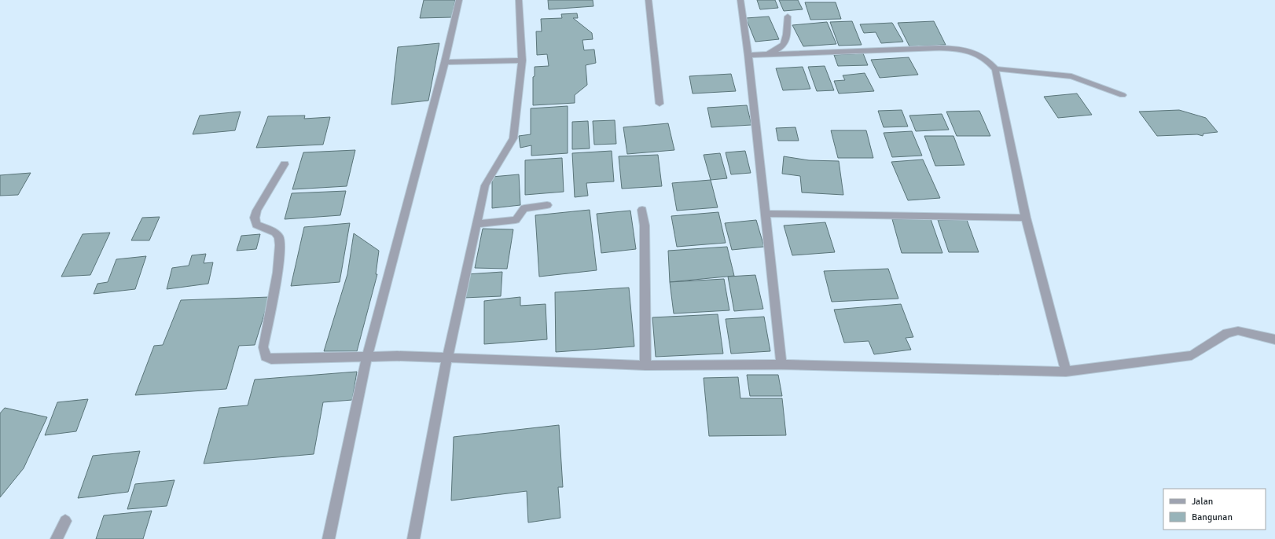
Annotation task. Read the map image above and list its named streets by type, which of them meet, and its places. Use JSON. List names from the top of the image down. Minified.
{"legend":["Jalan","Bangunan"]}
